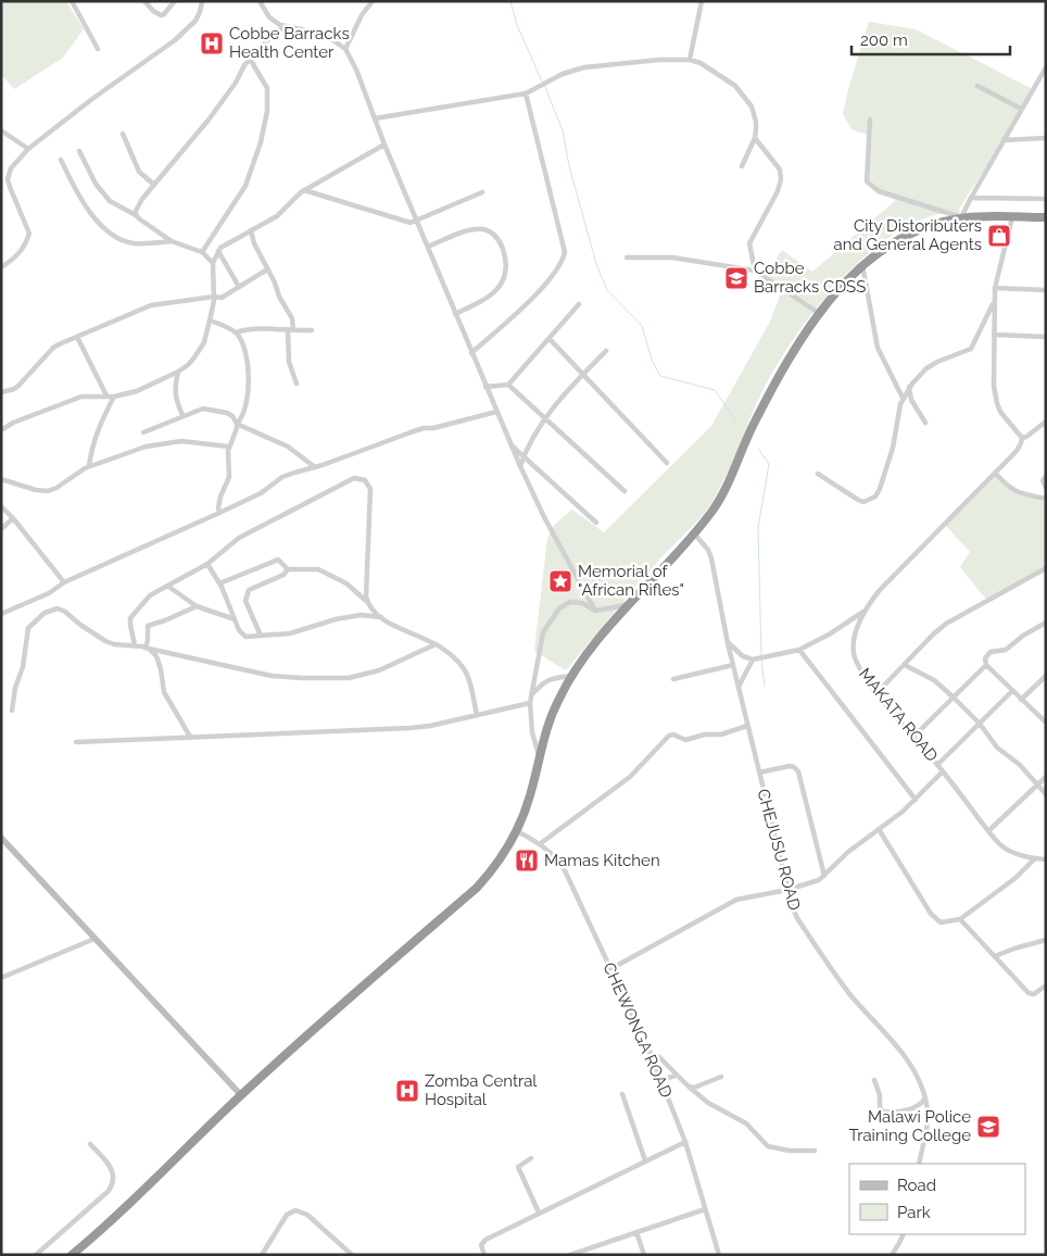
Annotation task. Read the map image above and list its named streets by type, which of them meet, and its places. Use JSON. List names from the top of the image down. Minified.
{"streets":{"street":["MAKATA ROAD","CHEJUSU ROAD","CHEWONGA ROAD"]},"places":{"hospital":["Cobbe Barracks Health Center","Zomba Central Hospital"],"shop":["City Distoributers and General Agents"],"school or university":["Cobbe Barracks CDSS","Malawi Police Training College"],"place":["Memorial of \"African Rifles\""],"restaurant":["Mamas Kitchen"]},"legend":["Road","Park"],"scale_bar":"200 m"}
